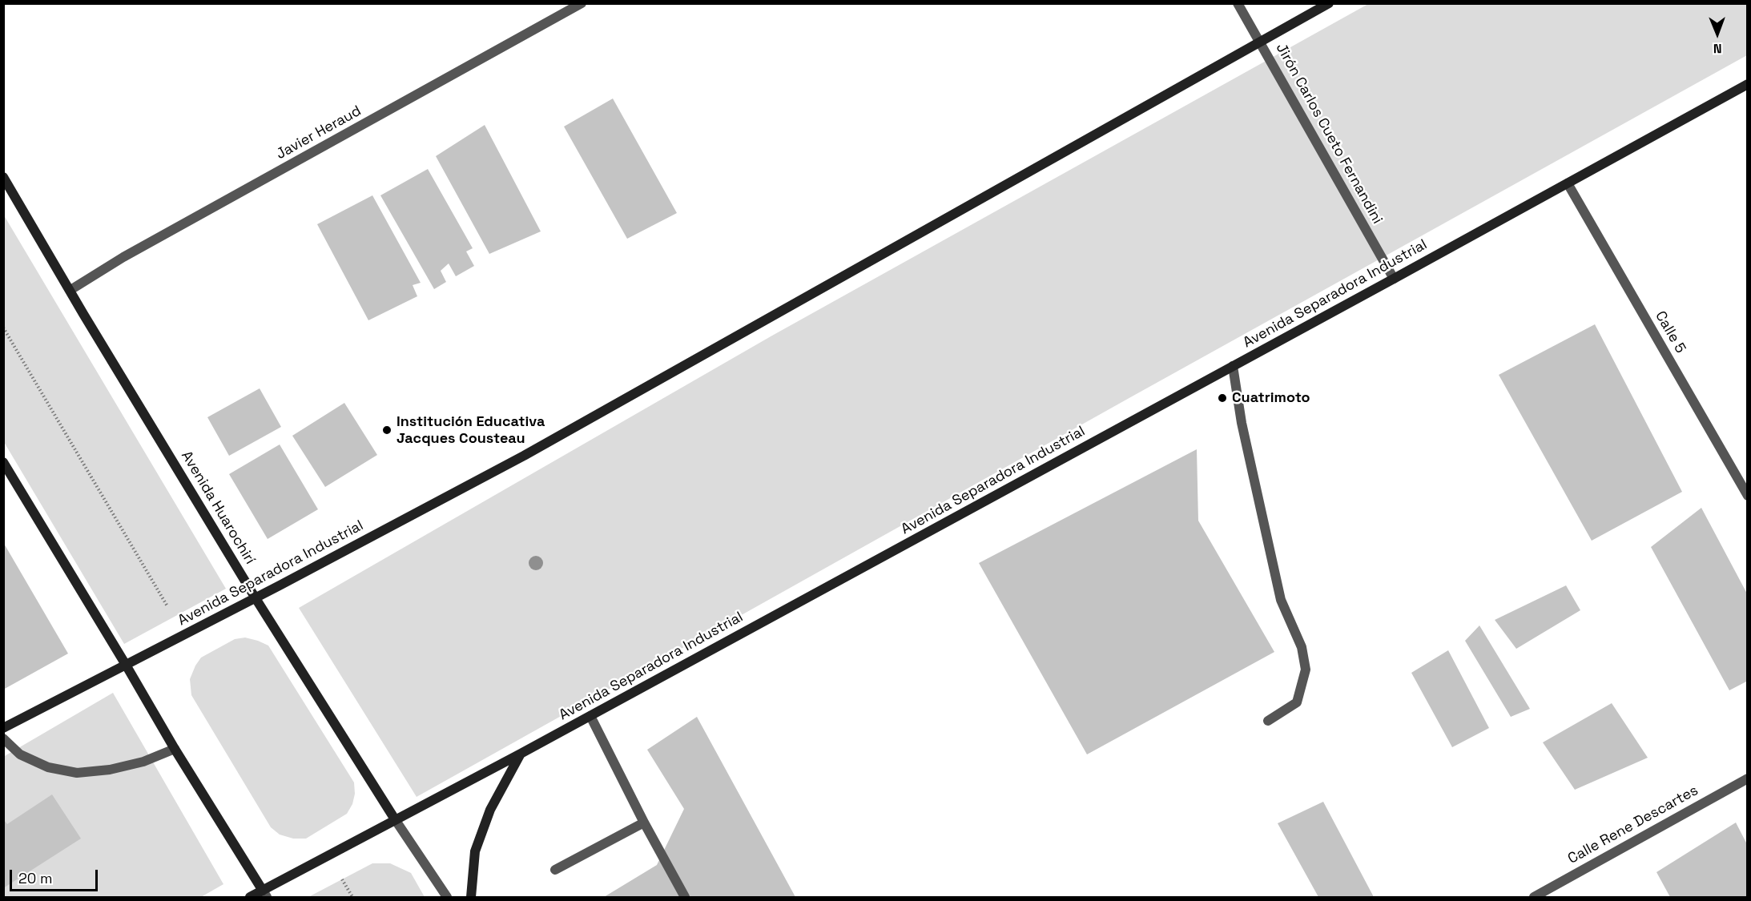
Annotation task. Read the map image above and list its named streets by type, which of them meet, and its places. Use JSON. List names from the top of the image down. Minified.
{"streets":{"main road":["Avenida Separadora Industrial","Avenida Huarochirí"],"street":["Javier Heraud","Jirón Carlos Cueto Fernandini","Calle 5","Calle Rene Descartes"]},"crossings":[["Javier Heraud","Avenida Huarochirí"],["Jirón Carlos Cueto Fernandini","Avenida Separadora Industrial"],["Avenida Separadora Industrial","Calle 5"],["Avenida Separadora Industrial","Avenida Huarochirí"]],"places":["Cuatrimoto","Institución Educativa Jacques Cousteau"],"scale_bar":"20 m","north":"bottom"}
